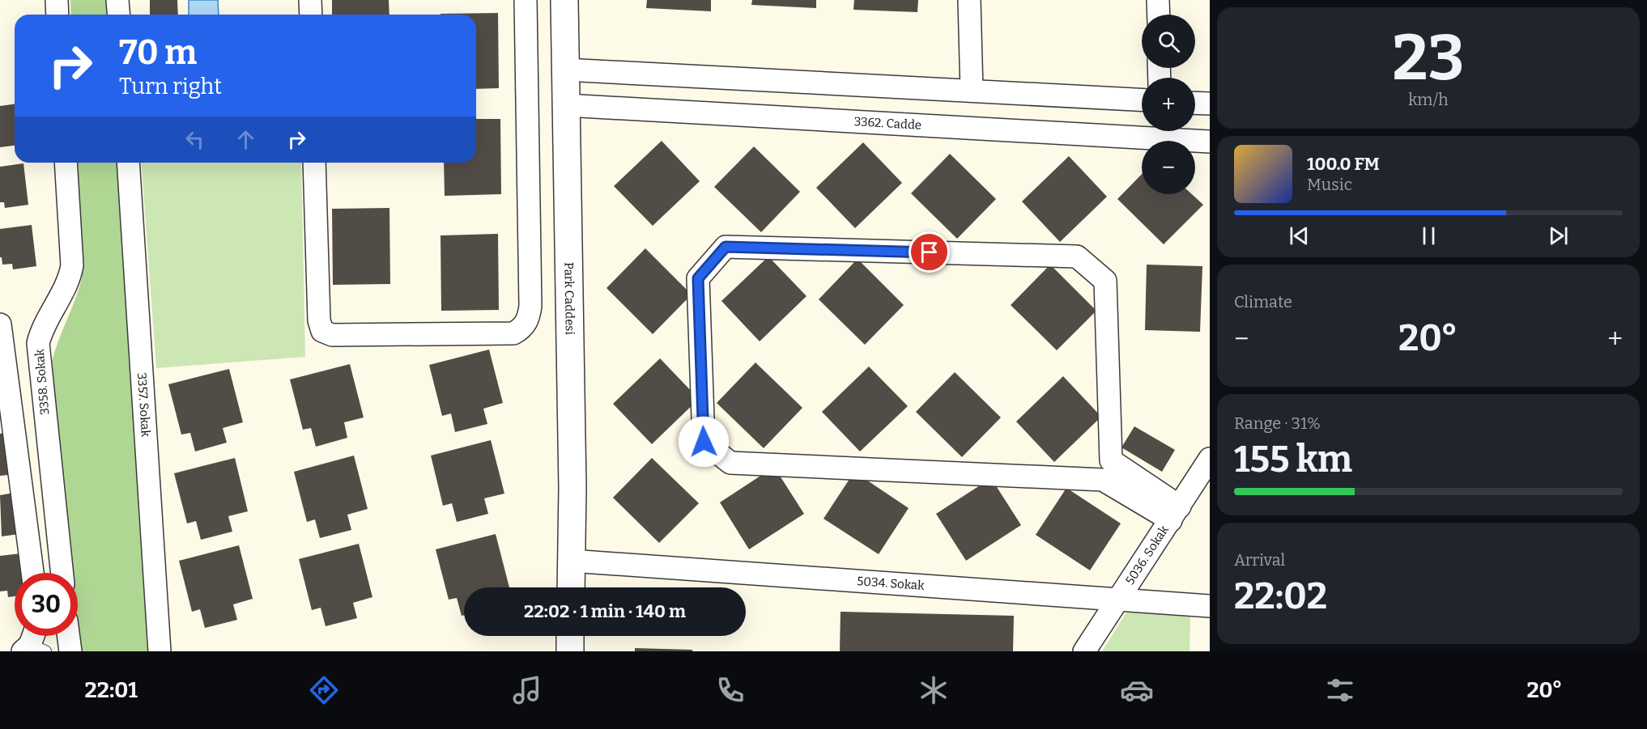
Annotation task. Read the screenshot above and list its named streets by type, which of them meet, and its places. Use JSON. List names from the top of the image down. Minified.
{"streets":{"street":["3362. Cadde","Park Caddesi","3358. Sokak","3357. Sokak","5036. Sokak","5034. Sokak"]},"crossings":[["3362. Cadde","Park Caddesi"],["Park Caddesi","5034. Sokak"],["5036. Sokak","5034. Sokak"]],"page":{"tile":[["23","km/h"],"Climate",["Range · 31%","155 km"],["Arrival","22:02"]],"map_buttons":["+","−"],"turn":["70 m","Turn right"],"song":["100.0 FM","Music"],"heat":["−","20°","+"],"limit":"30","trip":"22:02 · 1 min · 140 m","tabs":["22:01","20°"]}}
